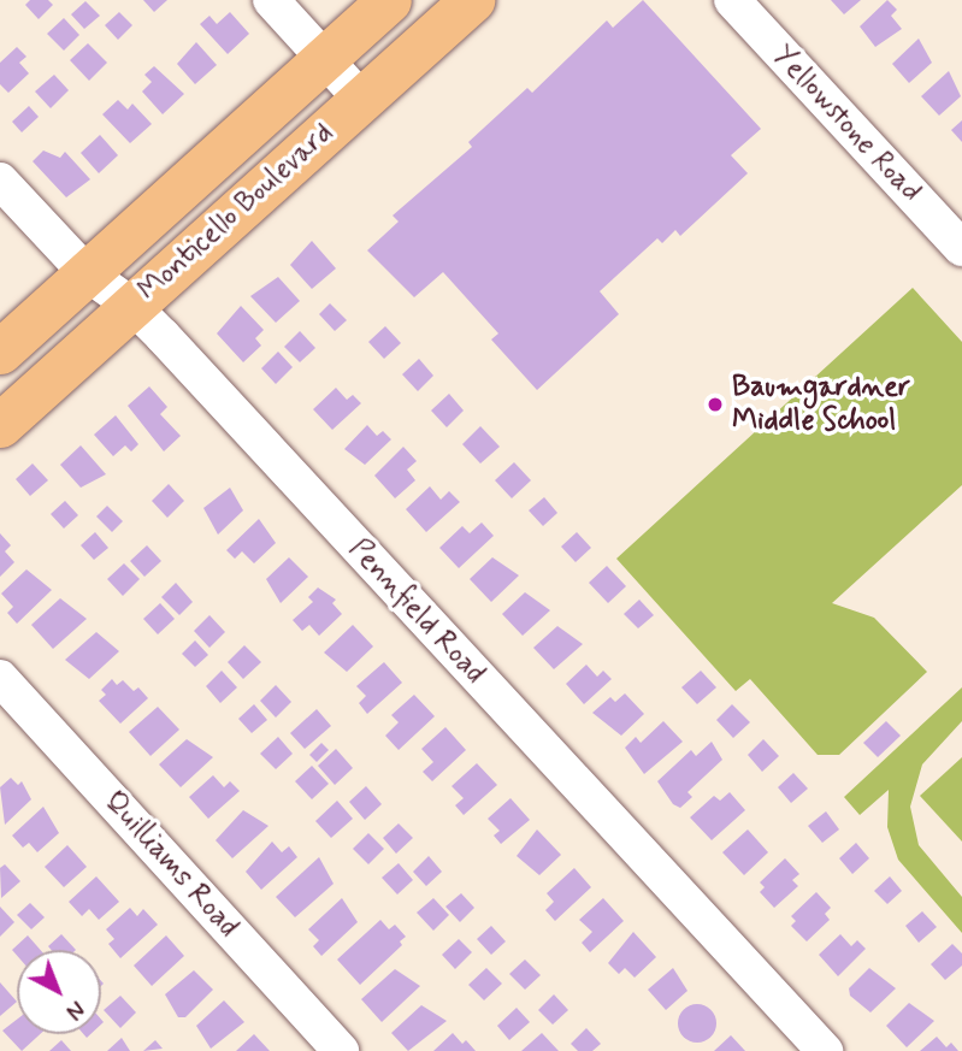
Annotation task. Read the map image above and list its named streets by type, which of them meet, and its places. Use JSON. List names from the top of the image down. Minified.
{"streets":{"main road":["Monticello Boulevard"],"street":["Yellowstone Road","Pennfield Road","Quilliams Road"]},"crossings":[["Monticello Boulevard","Pennfield Road"]],"places":["Baumgardner Middle School"],"north":"bottom right"}
